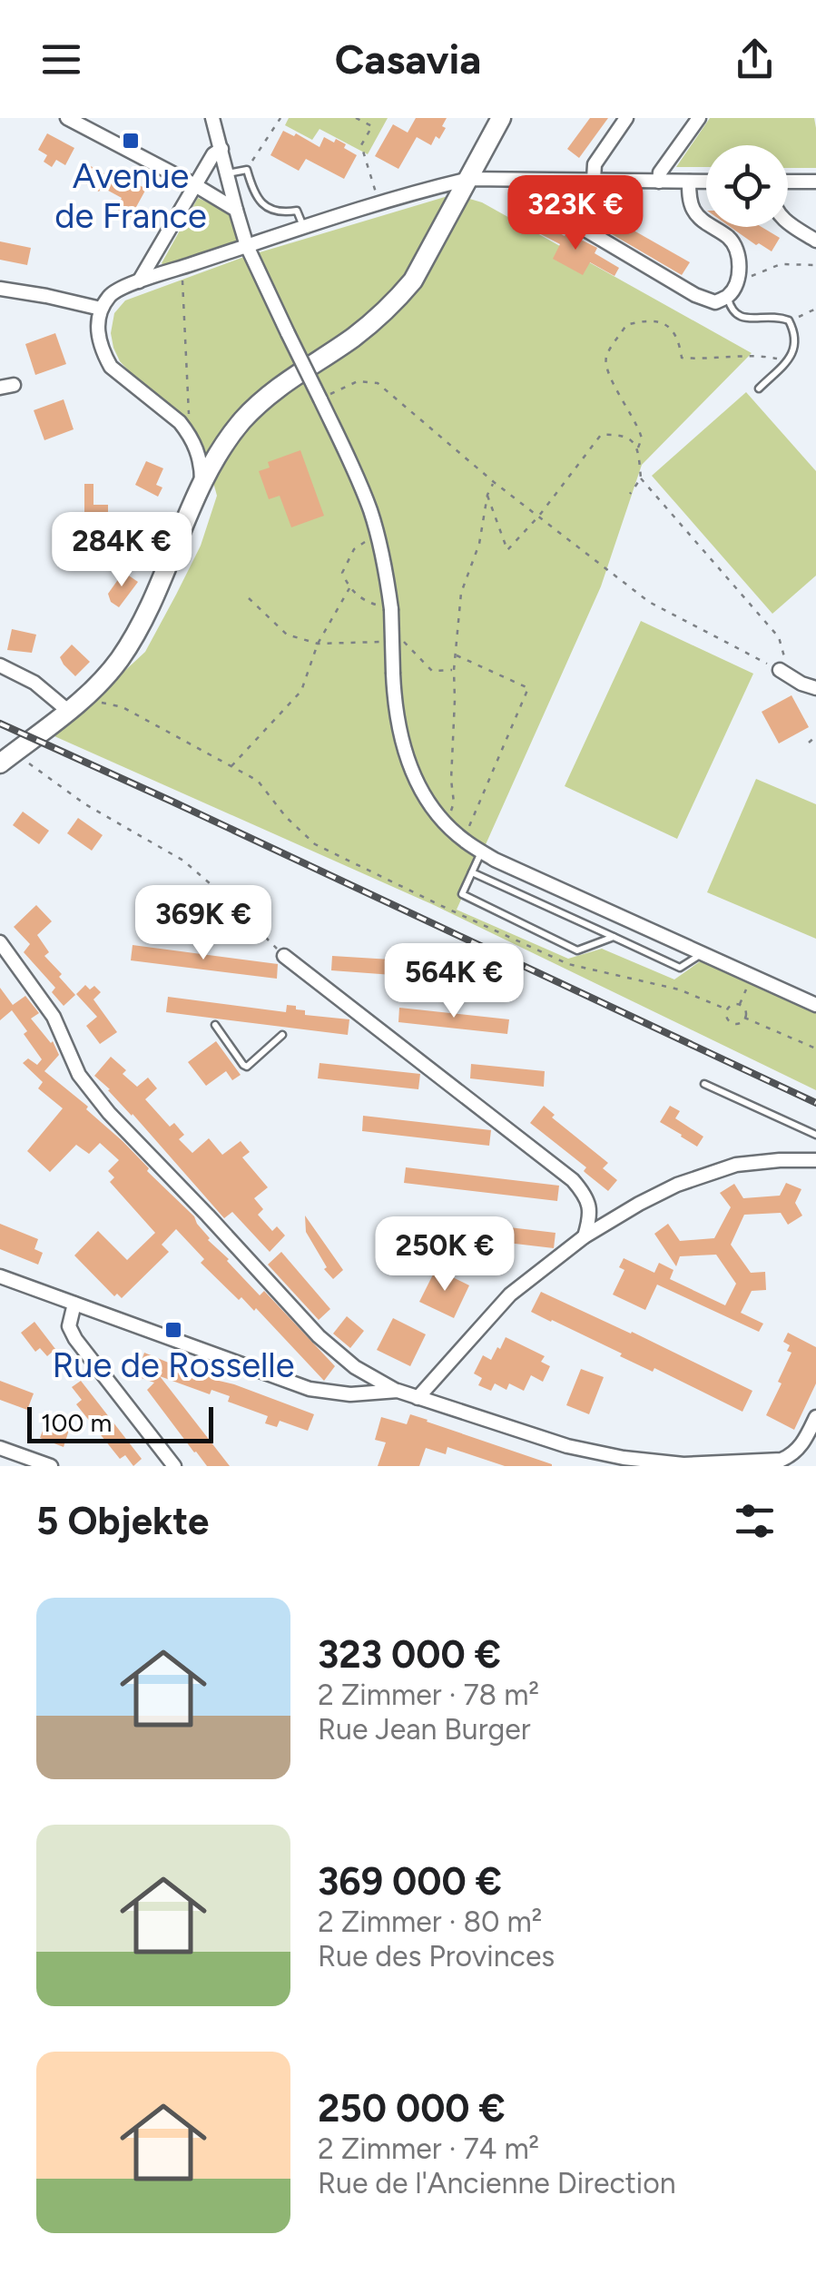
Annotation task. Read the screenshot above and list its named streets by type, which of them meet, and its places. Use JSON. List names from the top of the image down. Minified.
{"places":{"transit":["Avenue de France","Rue de Rosselle"]},"scale_bar":"100 m","page":{"header":"Casavia","price":["323K €","284K €","369K €","564K €","250K €"],"scale":"100 m","heading":"5 Objekte","list":[{"name":"323 000 €","note":"2 Zimmer · 78 m² · Rue Jean Burger"},{"name":"369 000 €","note":"2 Zimmer · 80 m² · Rue des Provinces"},{"name":"250 000 €","note":"2 Zimmer · 74 m² · Rue de l'Ancienne Direction"}]}}
